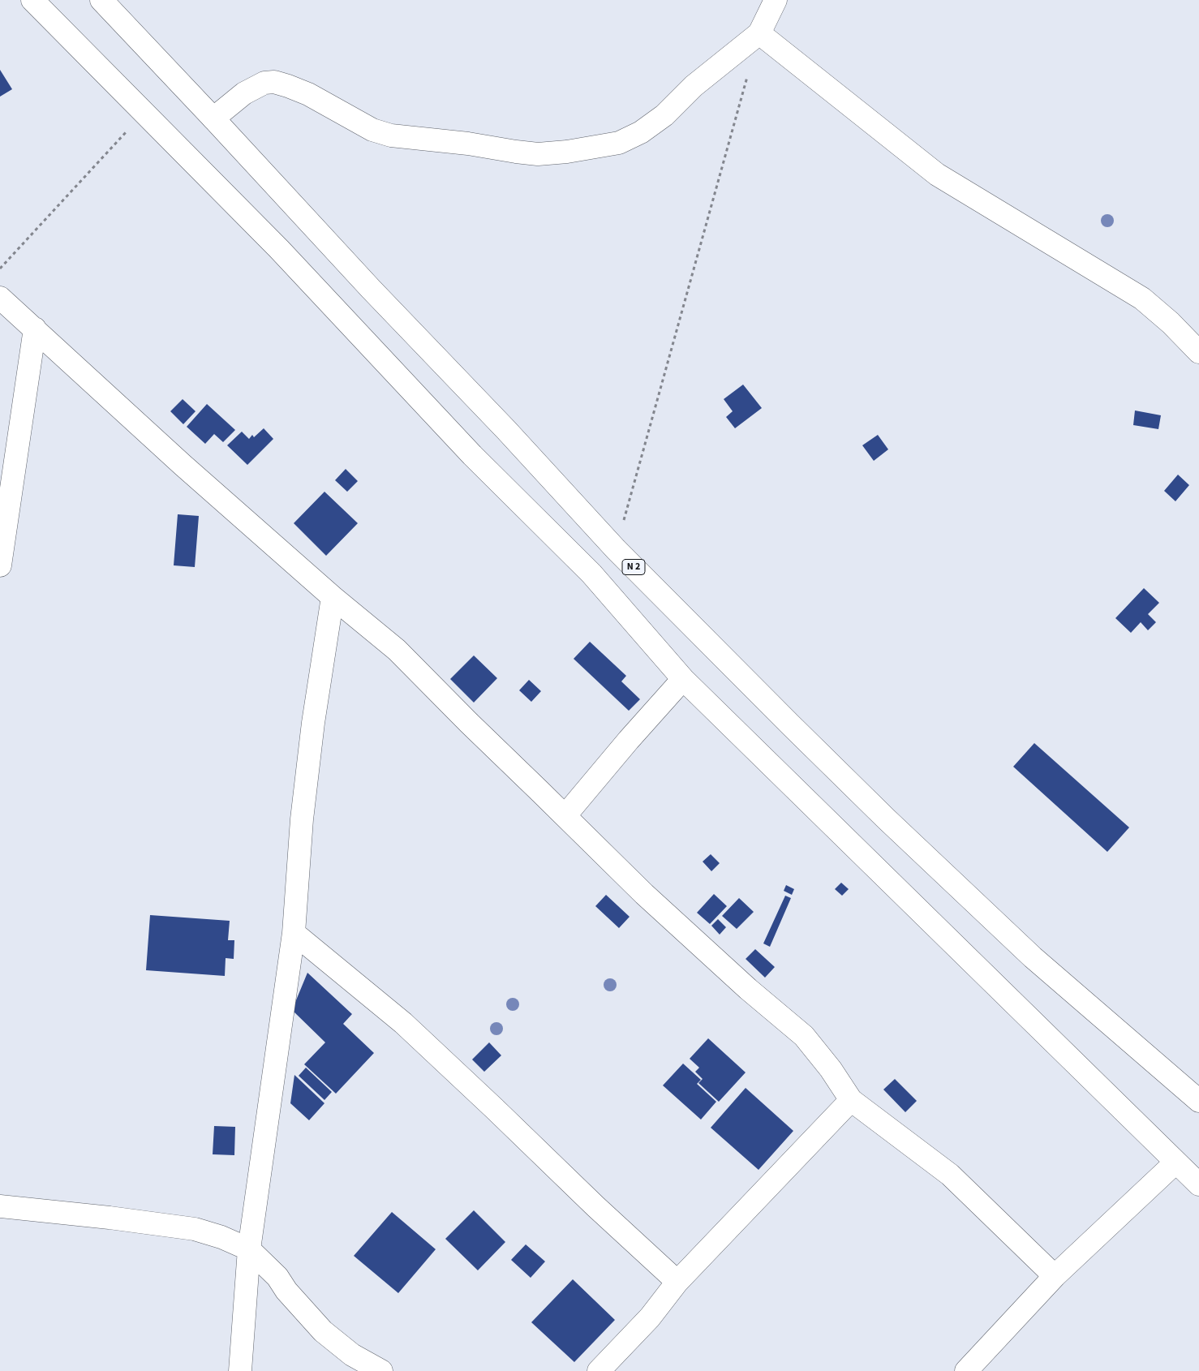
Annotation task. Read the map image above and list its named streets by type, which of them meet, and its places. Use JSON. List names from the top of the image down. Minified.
{"streets":{"street":["N 2"]}}
